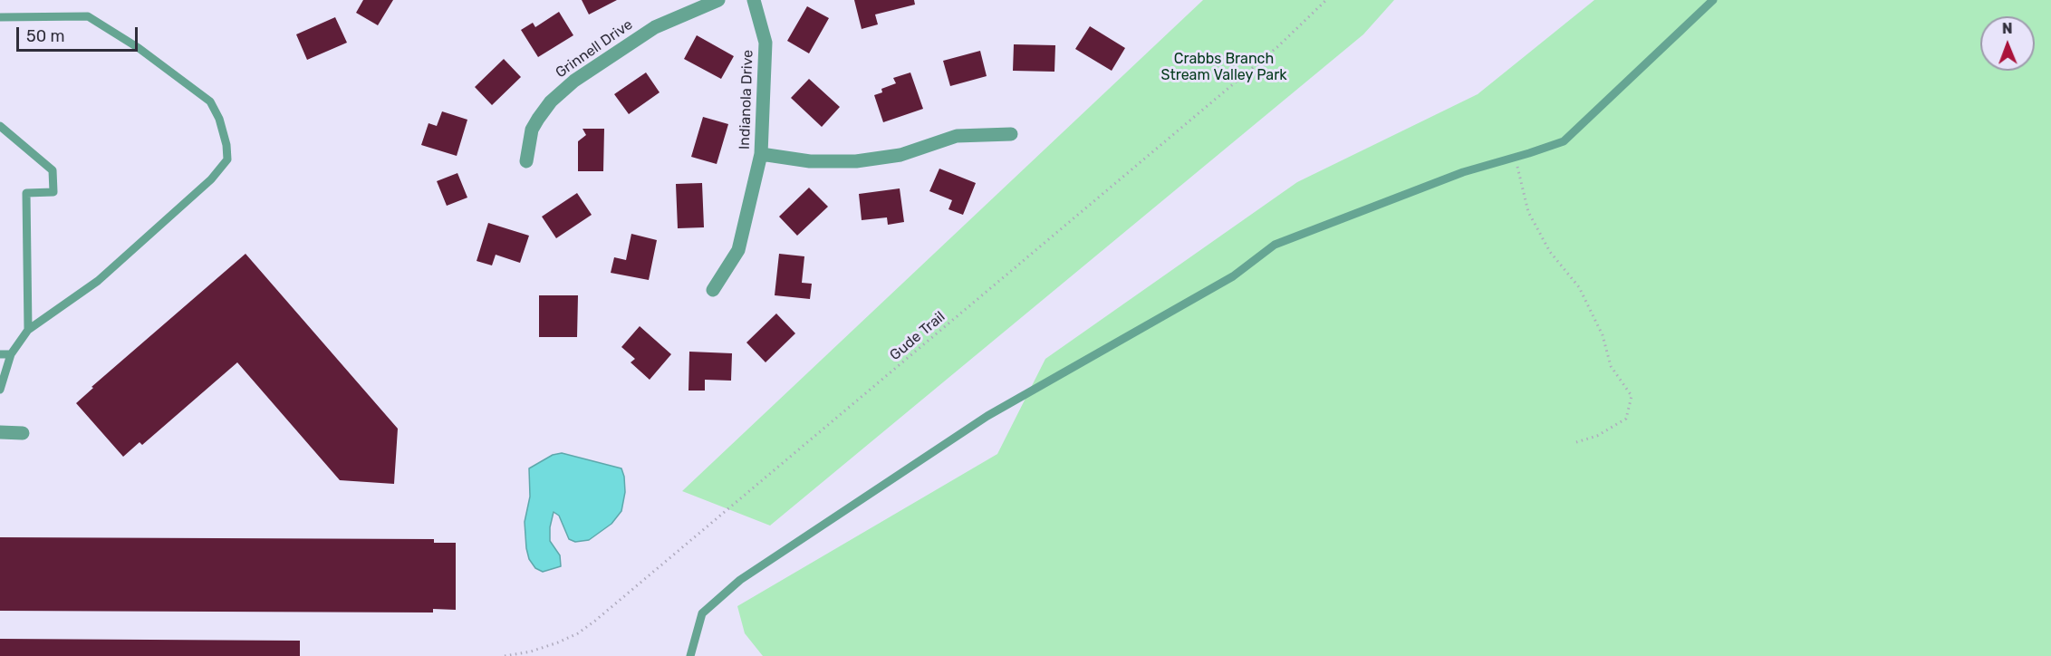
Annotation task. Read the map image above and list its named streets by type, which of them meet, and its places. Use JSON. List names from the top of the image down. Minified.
{"streets":{"street":["Grinnell Drive","Indianola Drive"],"path":["Gude Trail"]},"parks":["Crabbs Branch Stream Valley Park"],"scale_bar":"50 m","north":"top"}
